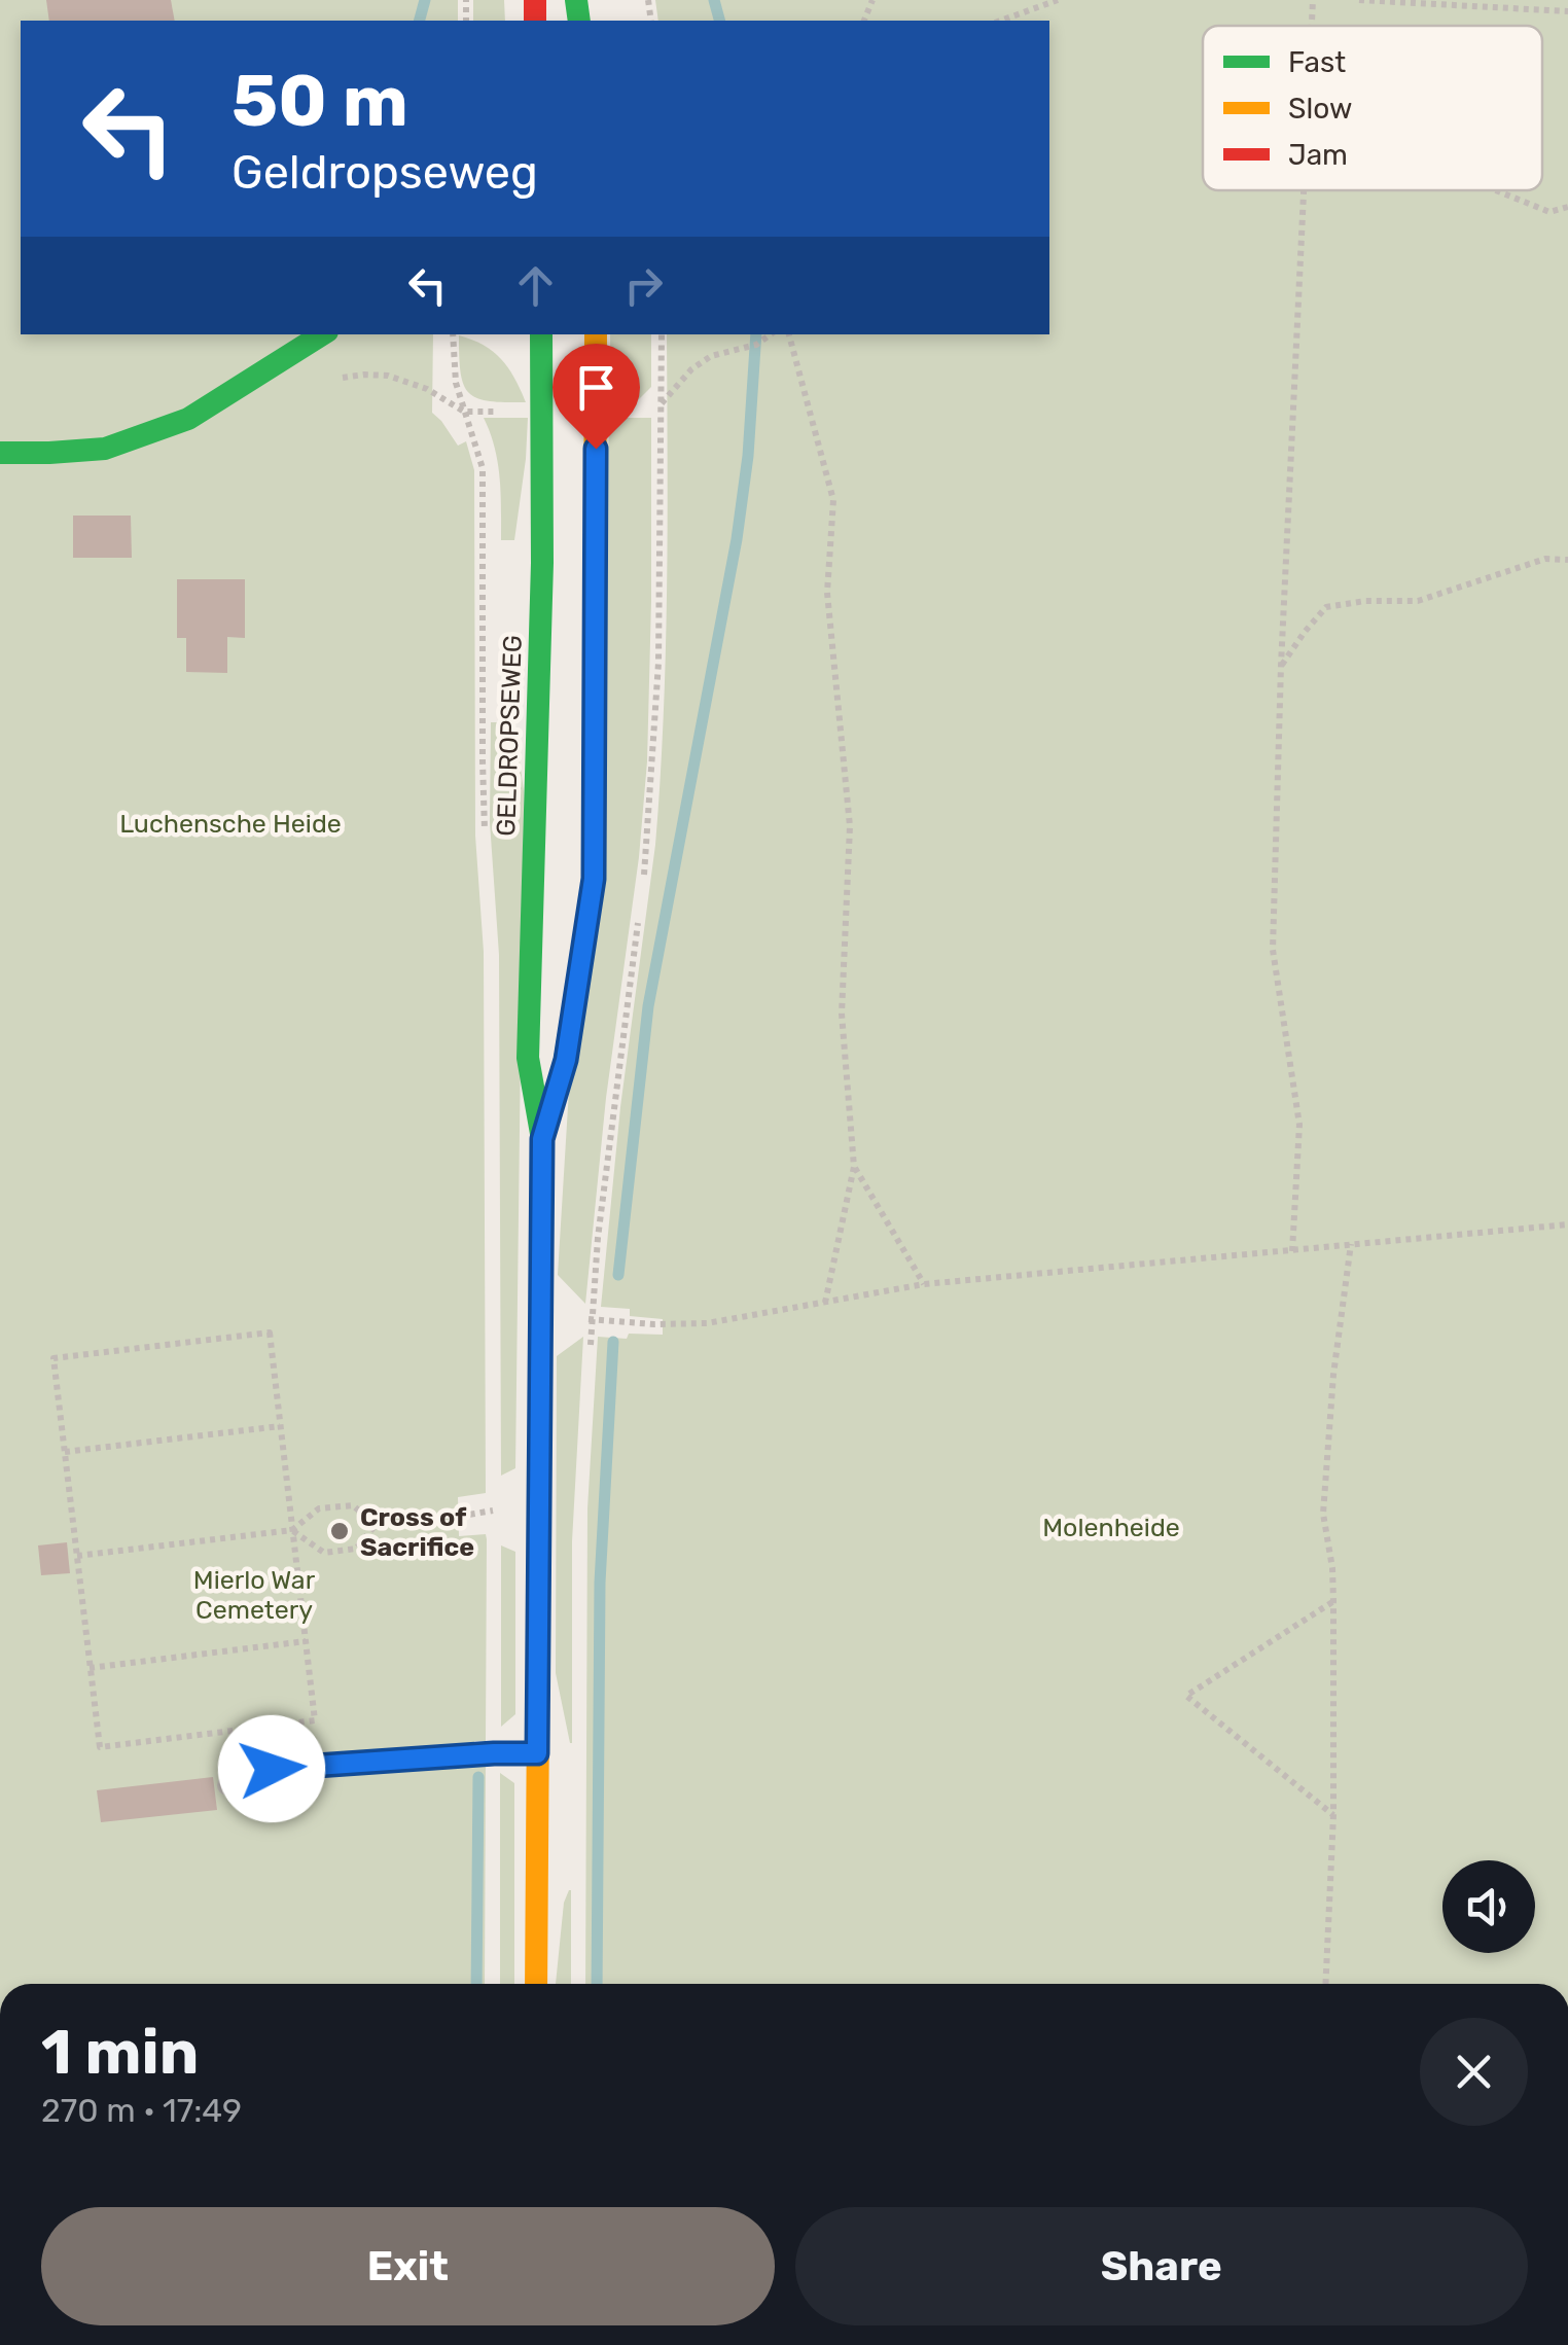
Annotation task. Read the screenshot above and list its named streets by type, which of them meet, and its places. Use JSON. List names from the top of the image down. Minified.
{"streets":{"main road":["GELDROPSEWEG"]},"parks":["Luchensche Heide","Molenheide","Mierlo War Cemetery"],"places":["Cross of Sacrifice"],"legend":["Fast","Slow","Jam"],"page":{"turn":["50 m","Geldropseweg"],"heading":["1 min","270 m · 17:49"],"buttons":["Exit","Share"]}}
